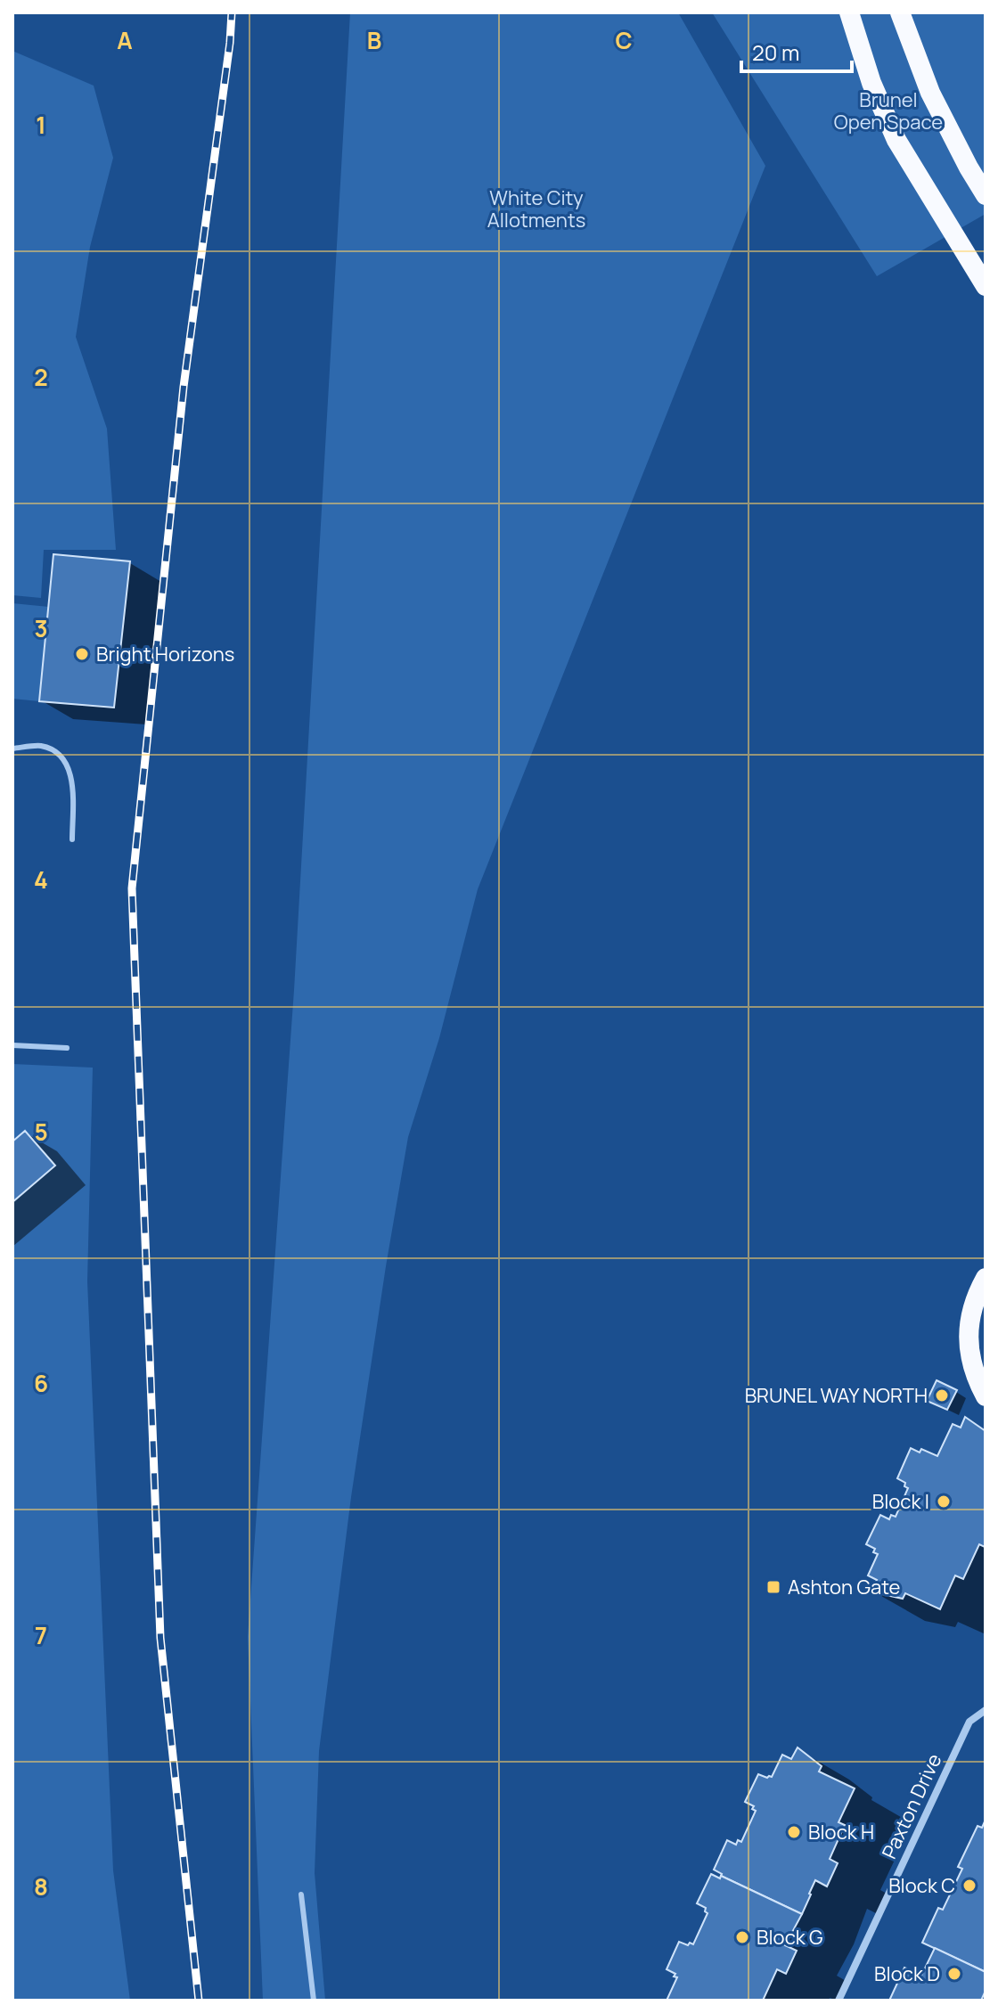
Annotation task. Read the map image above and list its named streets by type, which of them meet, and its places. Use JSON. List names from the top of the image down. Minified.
{"streets":{"street":["Paxton Drive"]},"parks":["Brunel Open Space","White City Allotments"],"places":{"other":["Bright Horizons","BRUNEL WAY NORTH","Block I","Block H","Block C","Block G","Block D"],"transit":["Ashton Gate"]},"scale_bar":"20 m","grid":{"columns":["A","B","C"],"rows":["1","2","3","4","5","6","7","8"]}}
